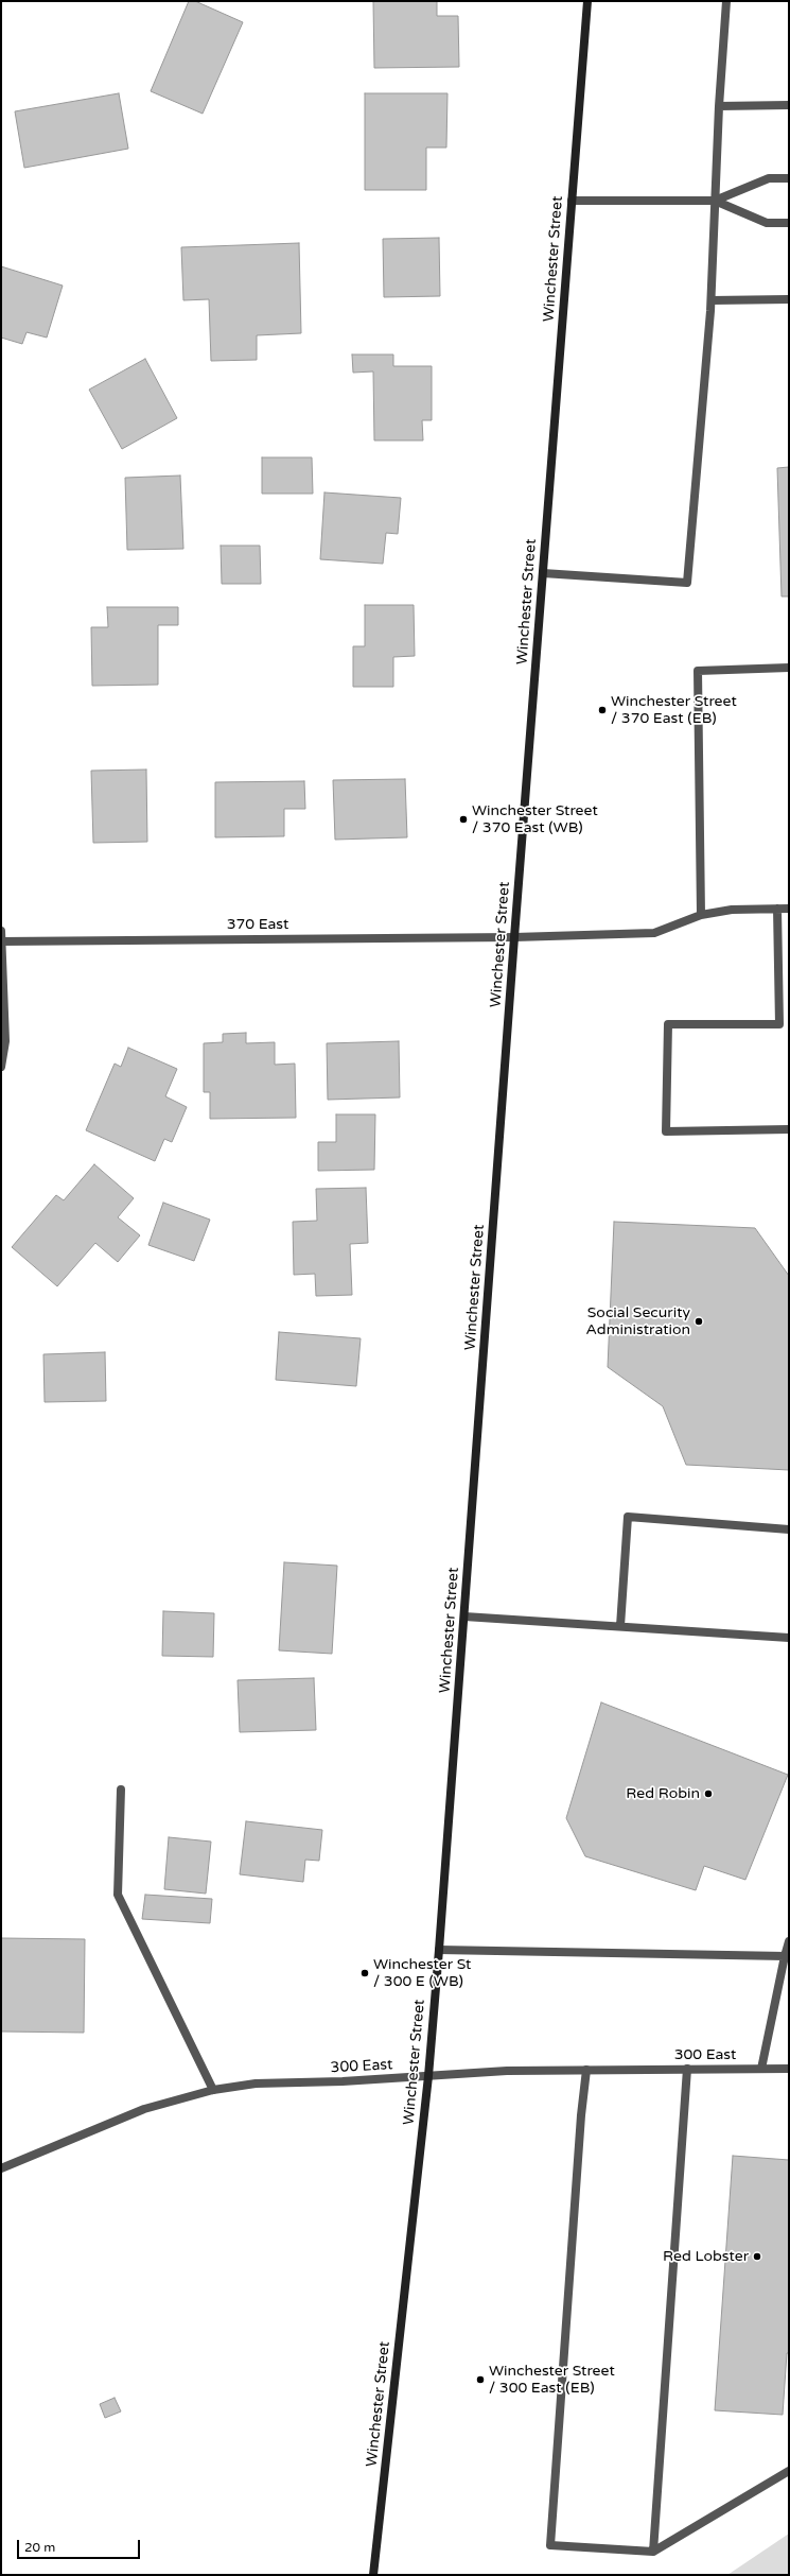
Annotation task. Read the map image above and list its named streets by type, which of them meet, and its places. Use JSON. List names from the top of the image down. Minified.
{"streets":{"main road":["Winchester Street"],"street":["370 East","300 East"]},"crossings":[["Winchester Street","370 East"],["Winchester Street","300 East"]],"places":["Winchester Street / 370 East (EB)","Winchester Street / 370 East (WB)","Social Security Administration","Red Robin","Winchester St / 300 E (WB)","Red Lobster","Winchester Street / 300 East (EB)"],"scale_bar":"20 m"}
